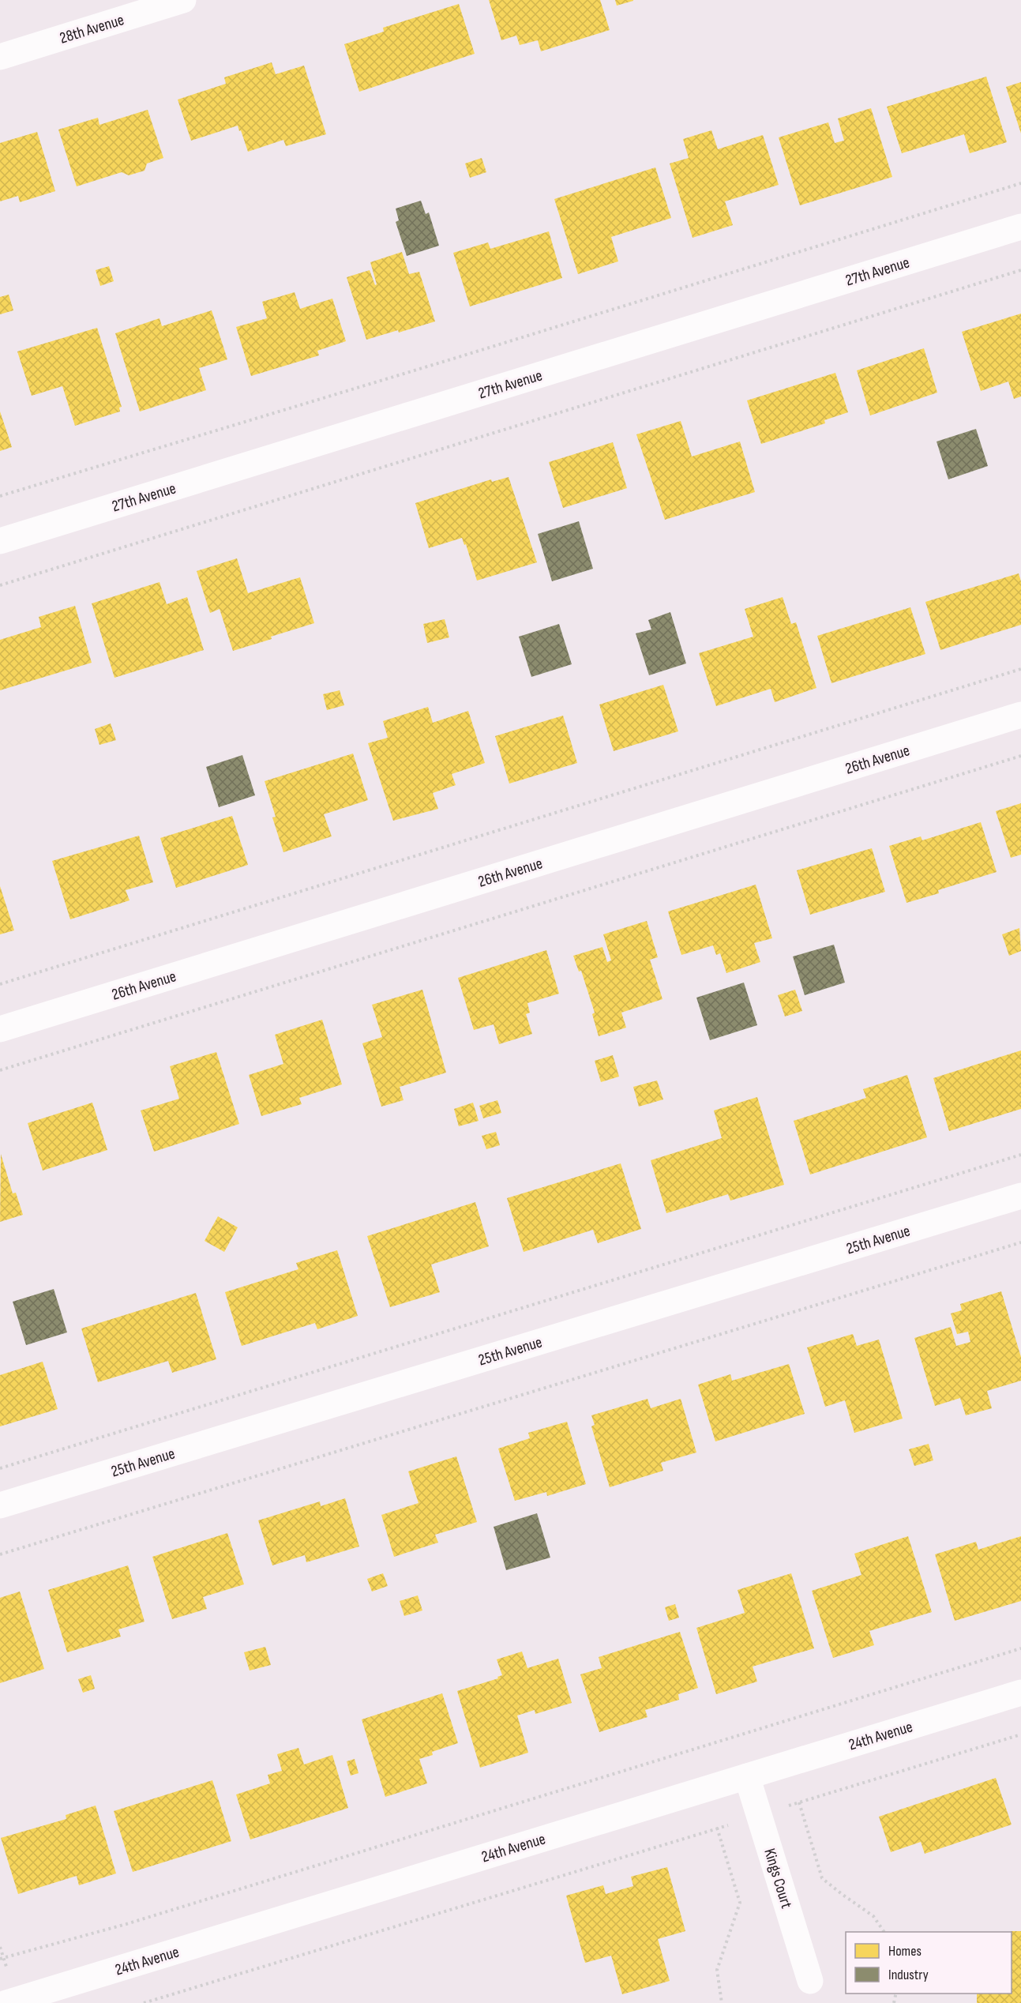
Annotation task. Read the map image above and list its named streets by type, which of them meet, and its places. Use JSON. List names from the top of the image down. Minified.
{"streets":{"street":["28th Avenue","27th Avenue","26th Avenue","25th Avenue","24th Avenue","Kings Court"]},"crossings":[["24th Avenue","Kings Court"]],"legend":["Homes","Industry"]}
